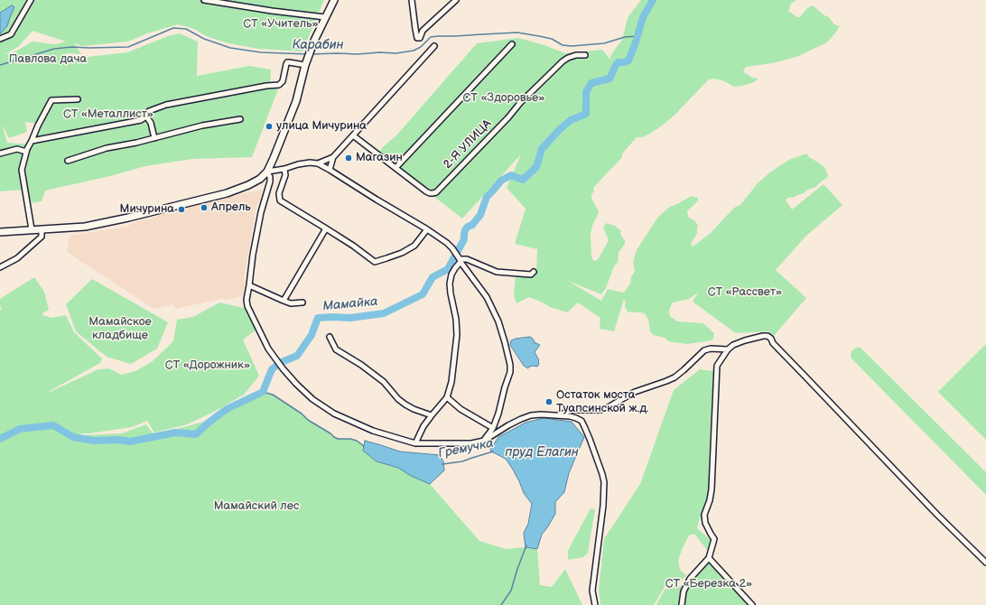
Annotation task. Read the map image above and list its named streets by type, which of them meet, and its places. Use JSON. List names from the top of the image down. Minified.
{"streets":{"street":["2-Я УЛИЦА"]},"water":["Карабин","Мамайка","Гремучка","пруд Елагин"],"parks":["СТ «Учитель»","Павлова дача","СТ «Здоровье»","СТ «Металлист»","СТ «Рассвет»","Мамайское кладбище","СТ «Дорожник»","Мамайский лес","СТ «Березка 2»"],"places":["улица Мичурина","Магазин","Апрель","Мичурина","Остаток моста Туапсинской ж.д."]}
